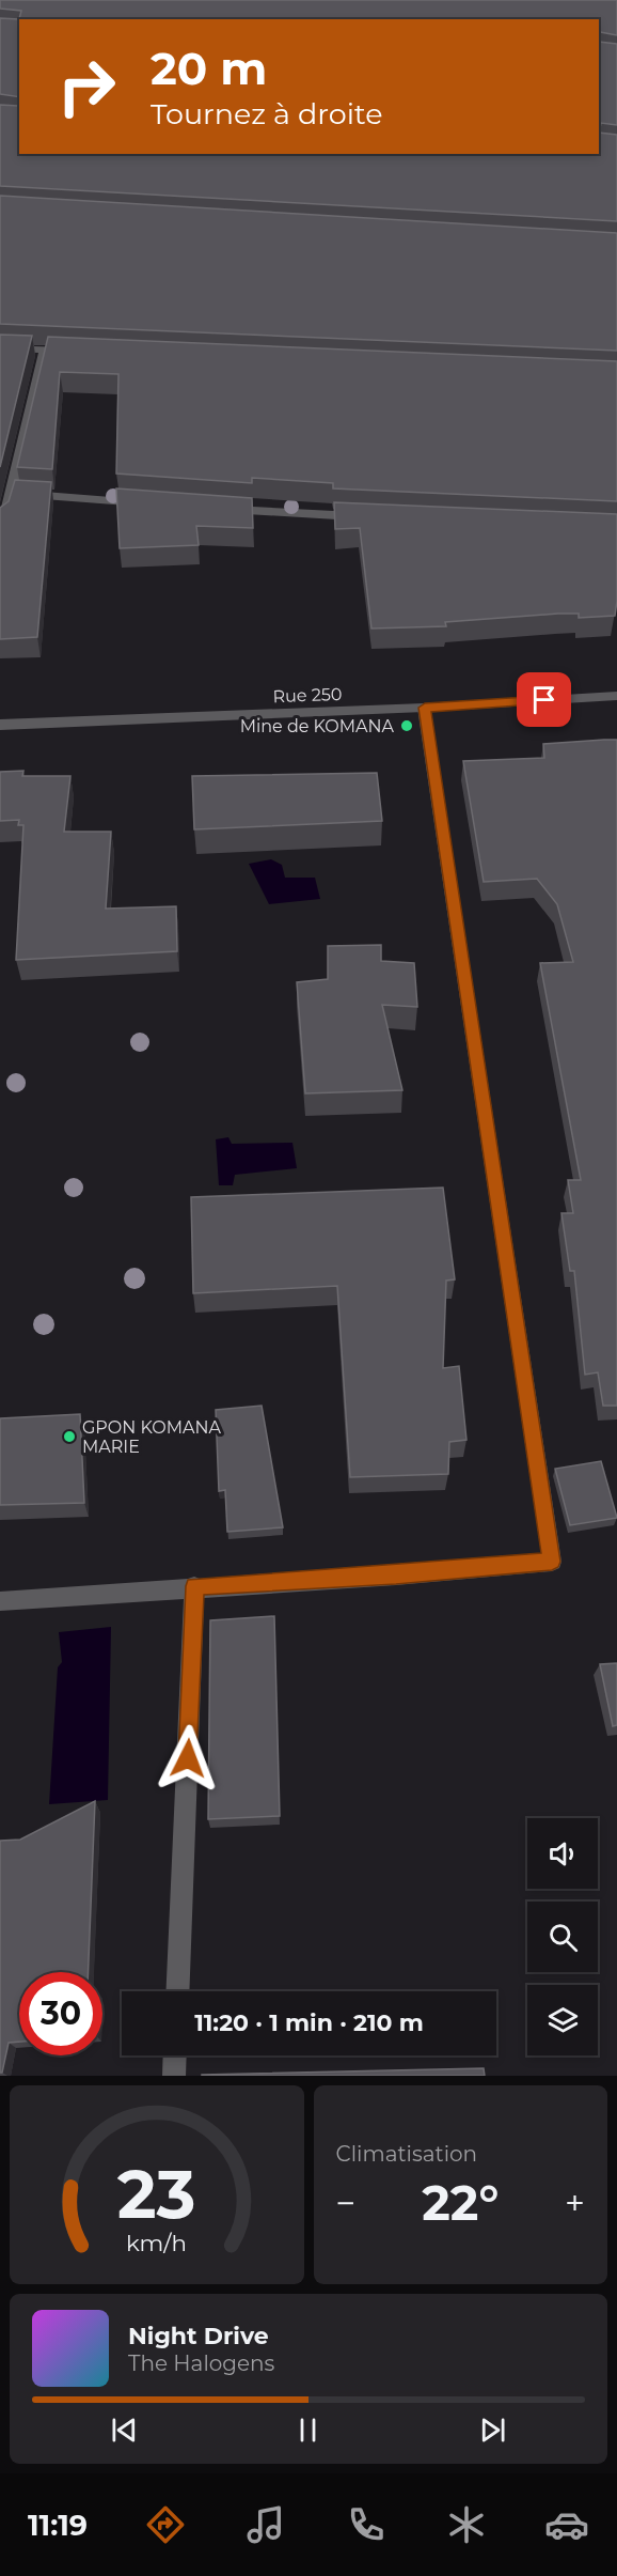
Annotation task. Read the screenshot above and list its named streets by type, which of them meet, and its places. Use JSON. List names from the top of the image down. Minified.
{"streets":{"street":["Rue 250"]},"places":["Mine de KOMANA","GPON KOMANA MARIE"],"page":{"turn":["20 m","Tournez à droite"],"limit":"30","trip":"11:20 · 1 min · 210 m","tile":"Climatisation","heat":["−","22°","+"],"song":["Night Drive","The Halogens"],"tabs":"11:19","gauge":["23","km/h"]}}
